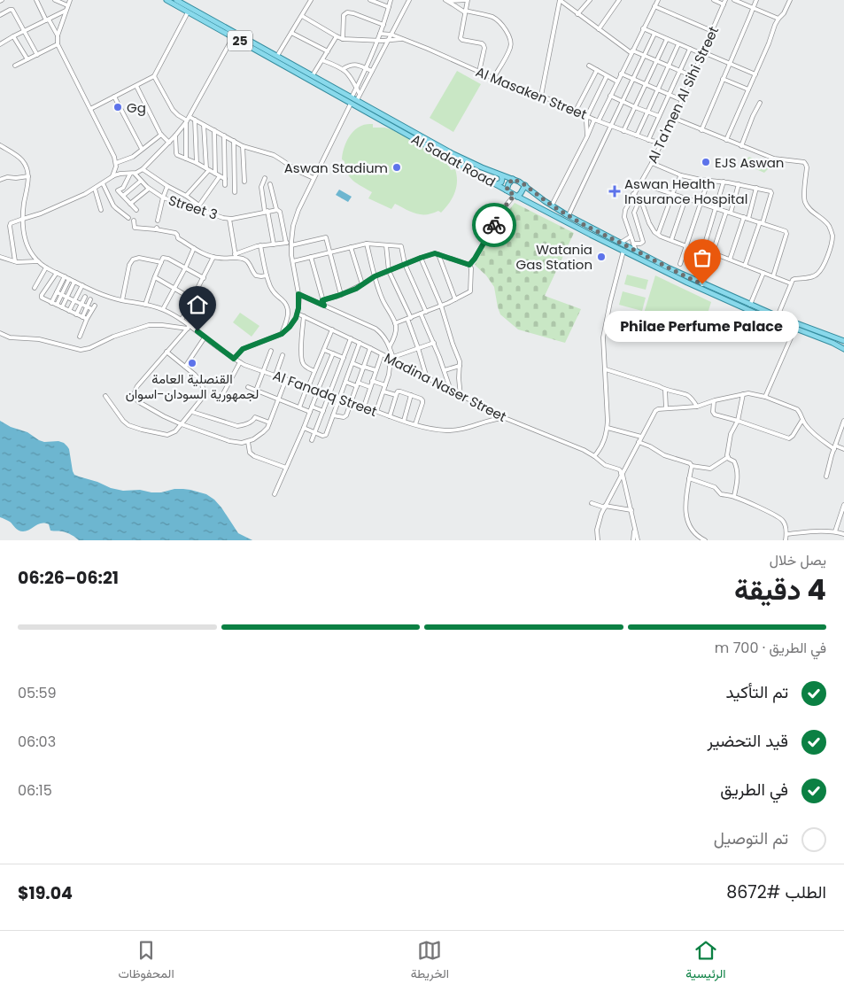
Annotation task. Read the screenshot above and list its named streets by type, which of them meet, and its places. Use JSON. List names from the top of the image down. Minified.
{"streets":{"main road":["25","Al Sadat Road"],"street":["Al Masaken Street","Al Ta'men Al Sihi Street","Street 3","Madina Naser Street","Al Fanadq Street"]},"crossings":[["Al Masaken Street","Al Ta'men Al Sihi Street"],["Madina Naser Street","Al Fanadq Street"]],"places":{"other":["Gg","EJS Aswan","Aswan Stadium","Watania Gas Station","Philae Perfume Palace","القنصلية العامة لجمهورية السودان-اسوان"],"health":["Aswan Health Insurance Hospital"]},"page":{"bubble":"Philae Perfume Palace","heading":["4 دقيقة","يصل خلال","06:21–06:26"],"panel":["الطلب #8672","$19.04"],"bar":"في الطريق · 700 m","list":[["تم التأكيد","05:59"],["قيد التحضير","06:03"],["في الطريق","06:15"],"تم التوصيل"],"tabs":["الرئيسية","الخريطة","المحفوظات"]}}
